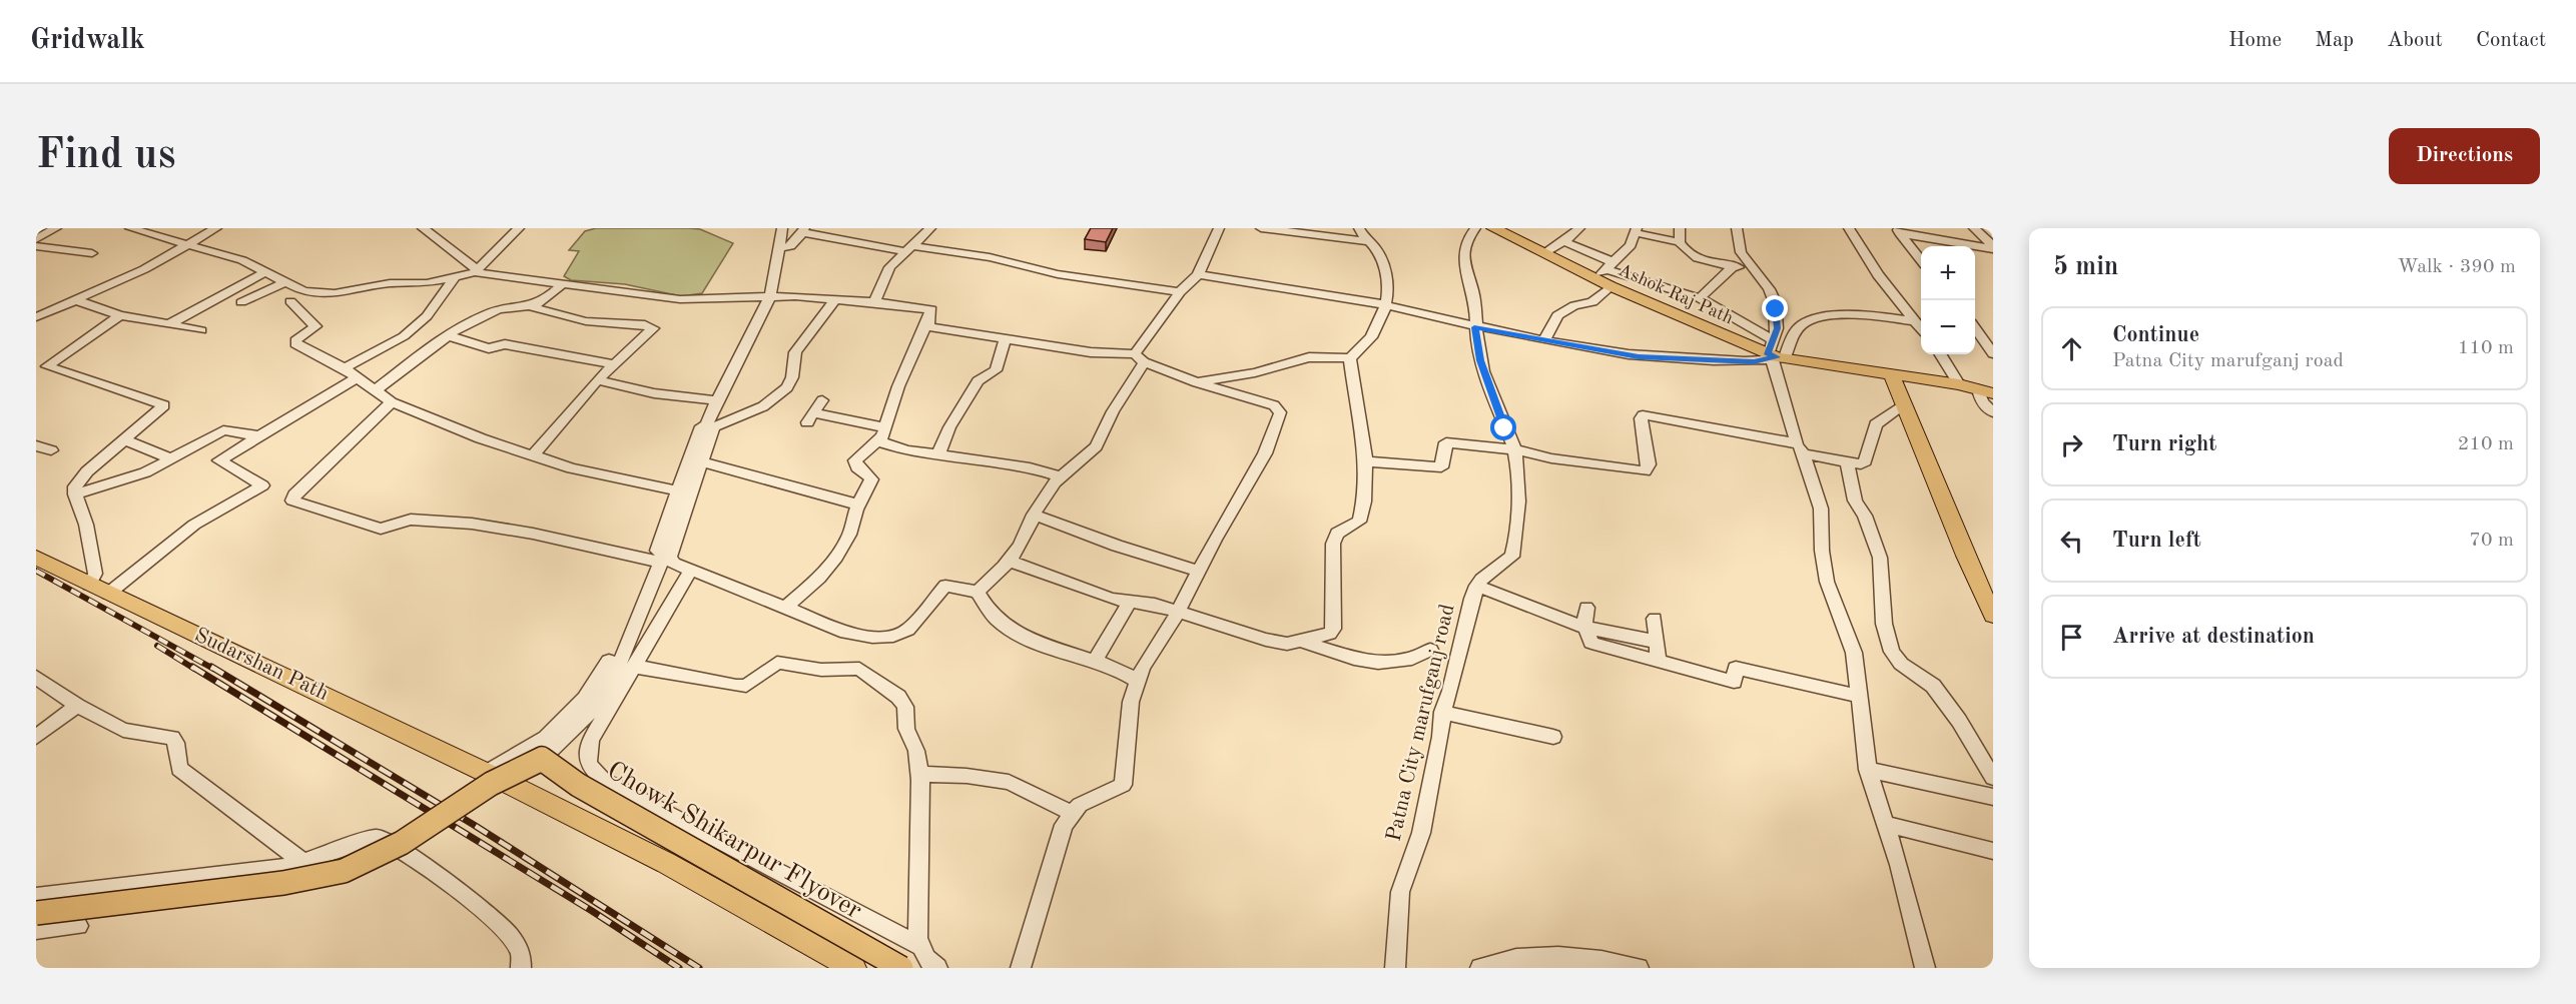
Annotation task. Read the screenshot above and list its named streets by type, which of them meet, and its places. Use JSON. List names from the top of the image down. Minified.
{"streets":{"main road":["Ashok Raj Path","Sudarshan Path","Chowk Shikarpur Flyover"],"street":["Patna City marufganj road"]},"page":{"header":"Gridwalk","nav":["Home","Map","About","Contact"],"buttons":"Directions","title":"Find us","heading":["5 min","Walk · 390 m"],"map_buttons":["+","−"],"list":[["Continue","Patna City marufganj road","110 m"],["Turn right","210 m"],["Turn left","70 m"],"Arrive at destination"]}}
